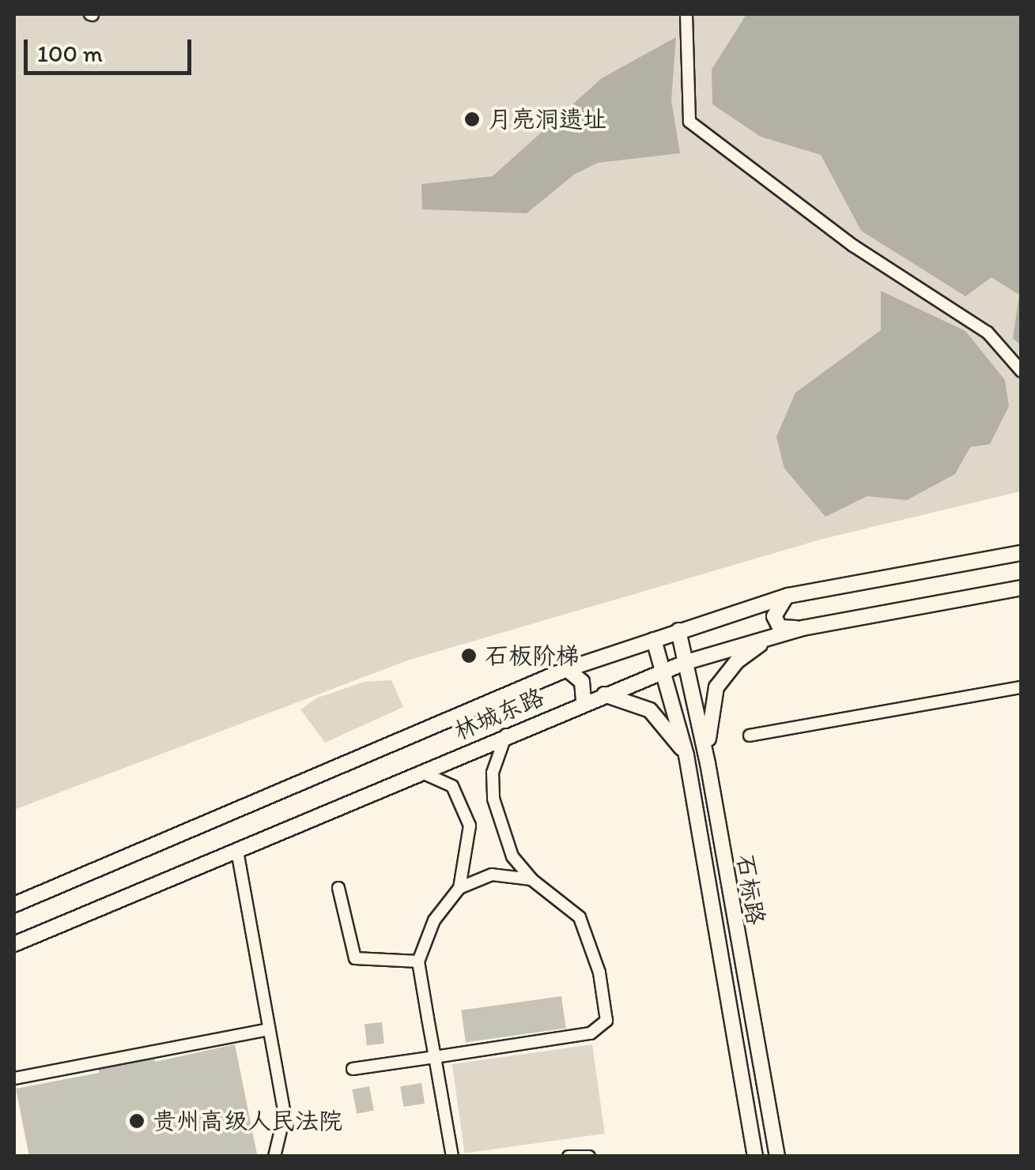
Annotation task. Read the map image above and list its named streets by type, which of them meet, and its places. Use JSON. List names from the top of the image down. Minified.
{"streets":{"main road":["林城东路","石标路"]},"crossings":[["林城东路","石标路"]],"places":["月亮洞遗址","石板阶梯","贵州高级人民法院"],"scale_bar":"100 m"}
